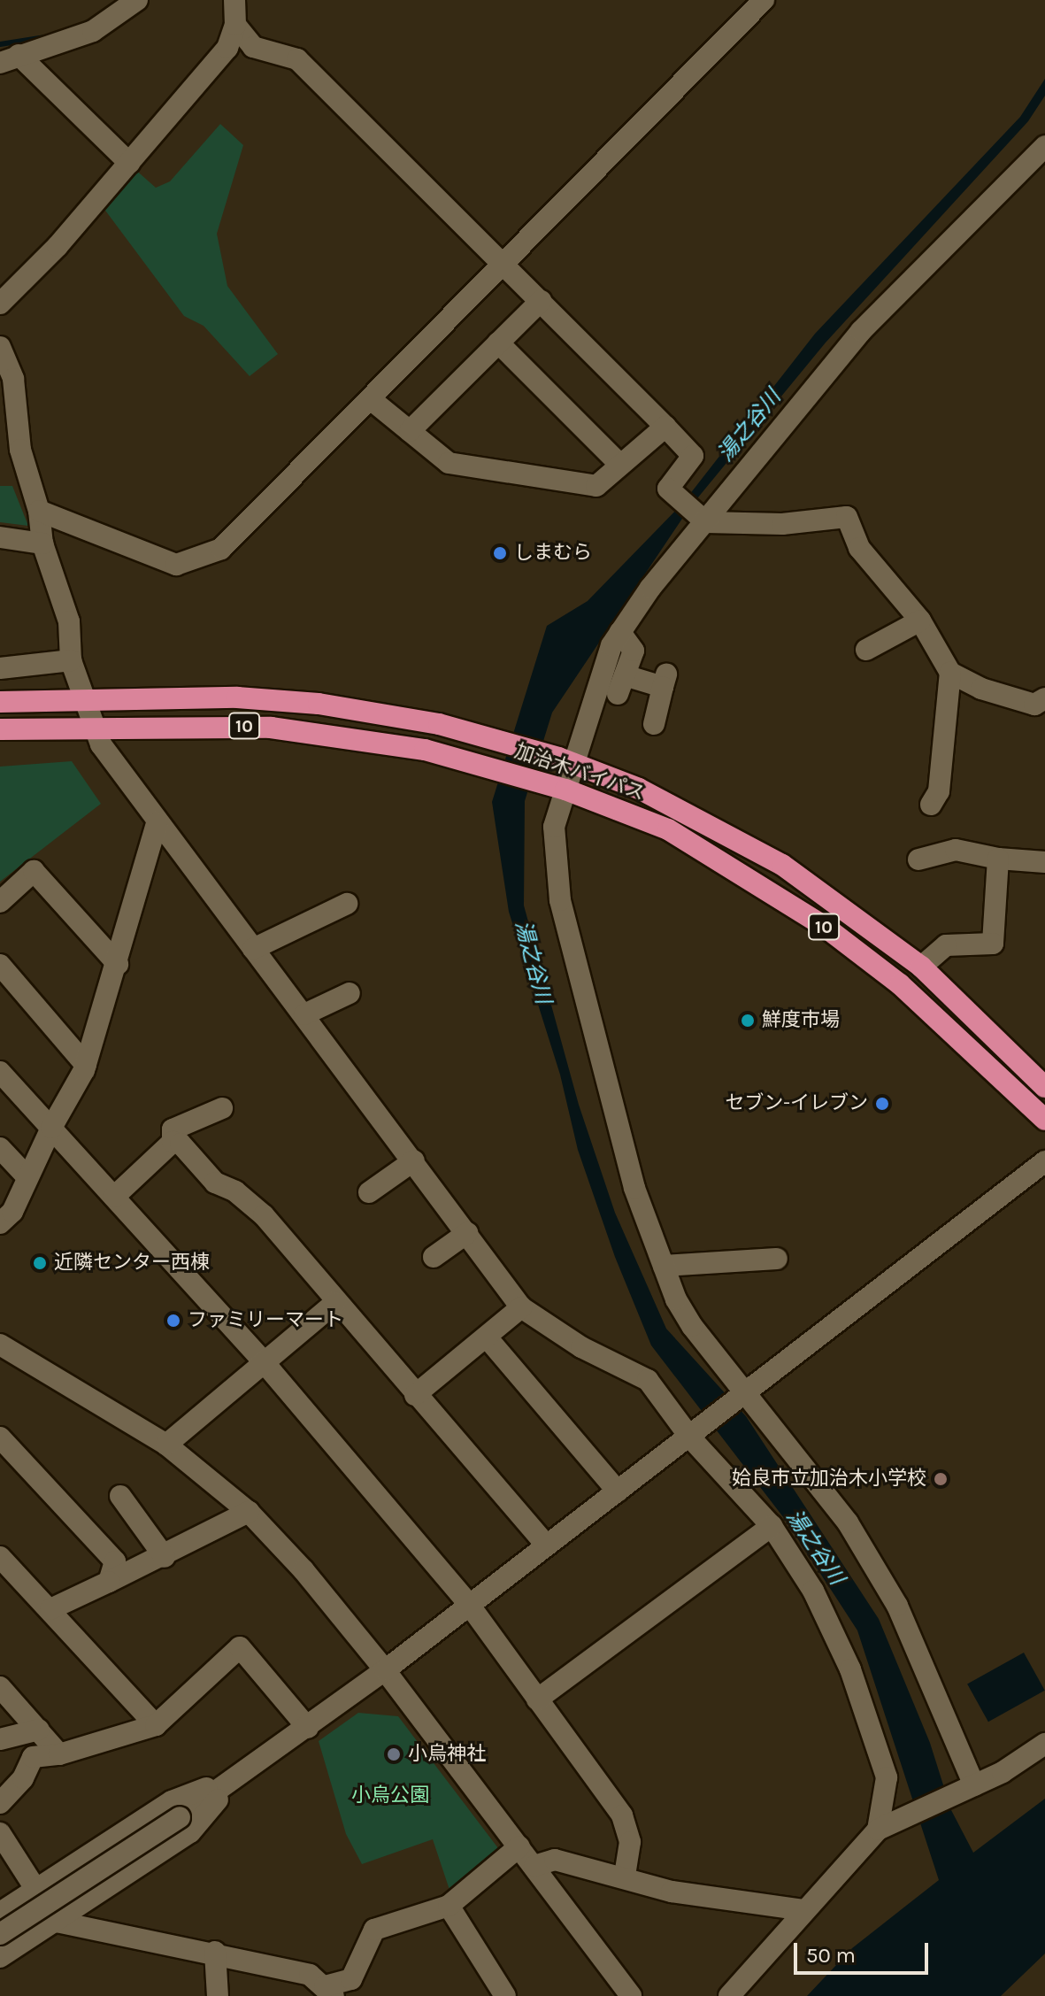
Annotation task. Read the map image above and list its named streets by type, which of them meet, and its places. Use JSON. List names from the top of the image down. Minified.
{"streets":{"highway":["10","加治木バイパス"]},"water":["湯之谷川"],"parks":["小烏公園"],"places":["しまむら","鮮度市場","セブン-イレブン","近隣センター西棟","ファミリーマート","姶良市立加治木小学校","小烏神社"],"scale_bar":"50 m"}
